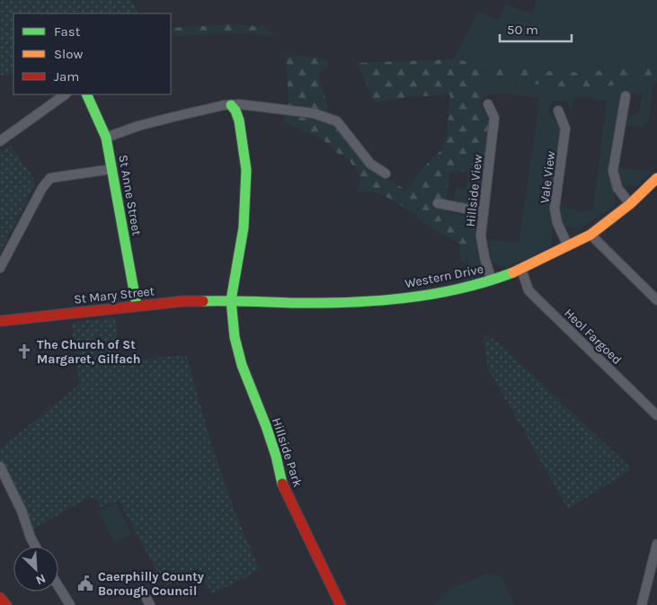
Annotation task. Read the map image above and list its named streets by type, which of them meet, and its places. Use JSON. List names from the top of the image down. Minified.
{"streets":{"street":["Vale View","Hillside View","St Anne Street","Western Drive","St Mary Street","Heol Fargoed","Hillside Park"]},"crossings":[["Vale View","Western Drive"],["Hillside View","Western Drive"],["St Anne Street","St Mary Street"],["Western Drive","St Mary Street"],["Western Drive","Heol Fargoed"],["Western Drive","Hillside Park"],["St Mary Street","Hillside Park"]],"places":{"church":["The Church of St Margaret, Gilfach"],"public building":["Caerphilly County Borough Council"]},"legend":["Fast","Slow","Jam"],"scale_bar":"50 m","north":"bottom right"}
